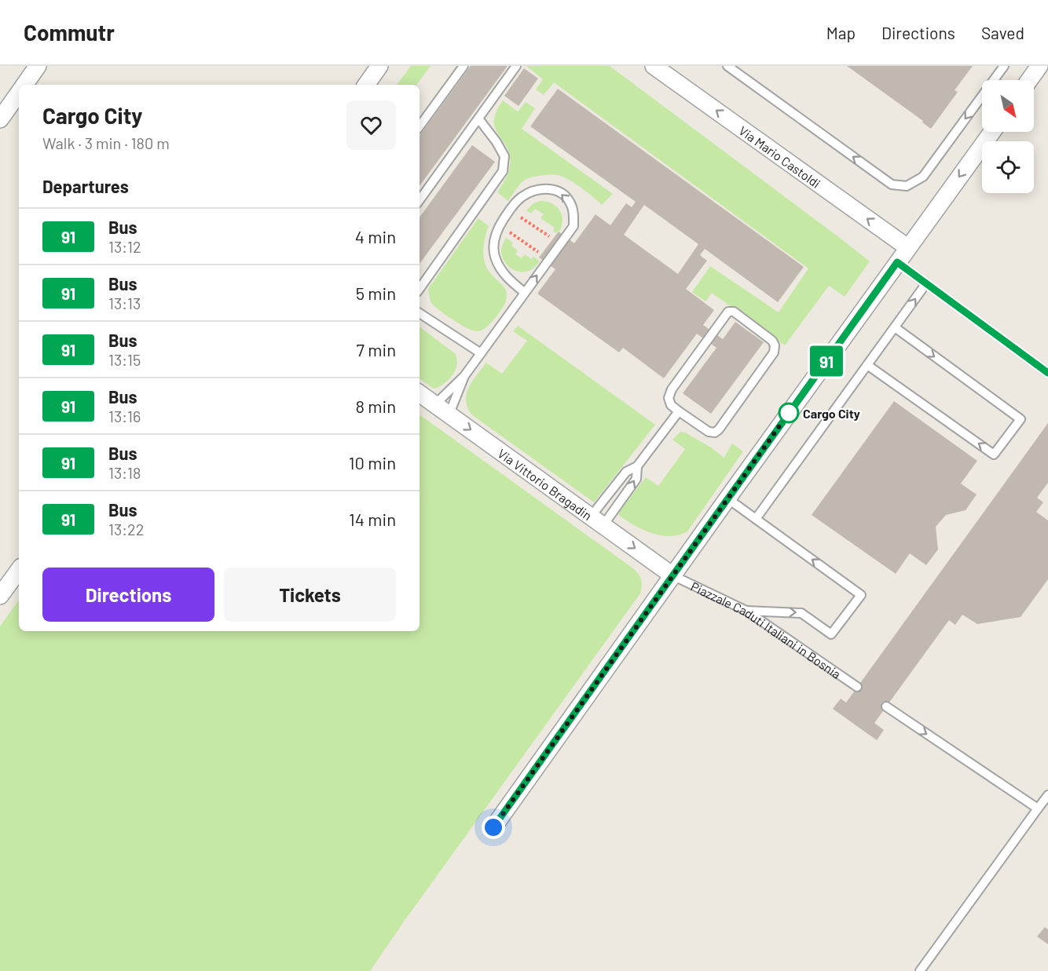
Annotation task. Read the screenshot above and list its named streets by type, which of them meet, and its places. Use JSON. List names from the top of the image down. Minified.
{"streets":{"street":["Via Mario Castoldi","Via Vittorio Bragadin"],"lane":["Piazzale Caduti Italiani in Bosnia"]},"crossings":[["Via Vittorio Bragadin","Piazzale Caduti Italiani in Bosnia"]],"one_way":["Via Mario Castoldi","Via Vittorio Bragadin"],"places":["Cargo City"],"lines":["bus line 91"],"north":"bottom right","page":{"header":"Commutr","nav":["Map","Directions","Saved"],"on_map":"91","heading":[["Cargo City","Walk · 3 min · 180 m"],"Departures"],"list":[{"mark":"91","name":"Bus","note":"13:12","value":"4 min"},{"mark":"91","name":"Bus","note":"13:13","value":"5 min"},{"mark":"91","name":"Bus","note":"13:15","value":"7 min"},{"mark":"91","name":"Bus","note":"13:16","value":"8 min"},{"mark":"91","name":"Bus","note":"13:18","value":"10 min"},{"mark":"91","name":"Bus","note":"13:22","value":"14 min"}],"buttons":["Directions","Tickets"]}}
